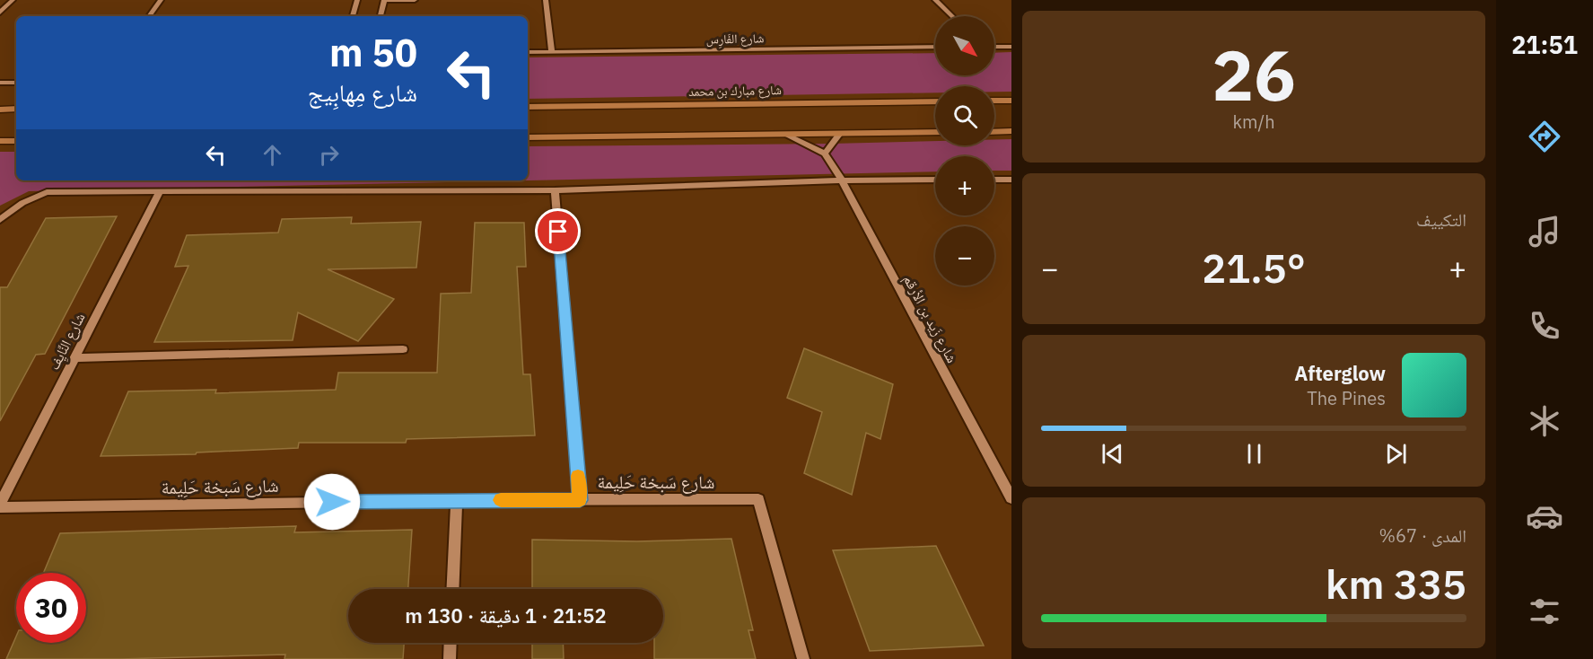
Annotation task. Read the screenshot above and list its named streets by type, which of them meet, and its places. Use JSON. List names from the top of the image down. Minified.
{"streets":{"main road":["شارع مبارك بن محمد"],"street":["شارع الفَارِس","شارع زَيد بن الأرقم","شارع النَّايِف","شارع سَبخة حَلِيمة"]},"crossings":[["شارع النَّايِف","شارع سَبخة حَلِيمة"]],"north":"bottom right","page":{"tabs":"21:51","tile":[["26","km/h"],"التكييف",["المدى · 67%","335 km"]],"map_buttons":["+","−"],"turn":["50 m","شارع مِهابِيج"],"heat":["−","21.5°","+"],"song":["Afterglow","The Pines"],"limit":"30","trip":"21:52 · 1 دقيقة · 130 m"}}
